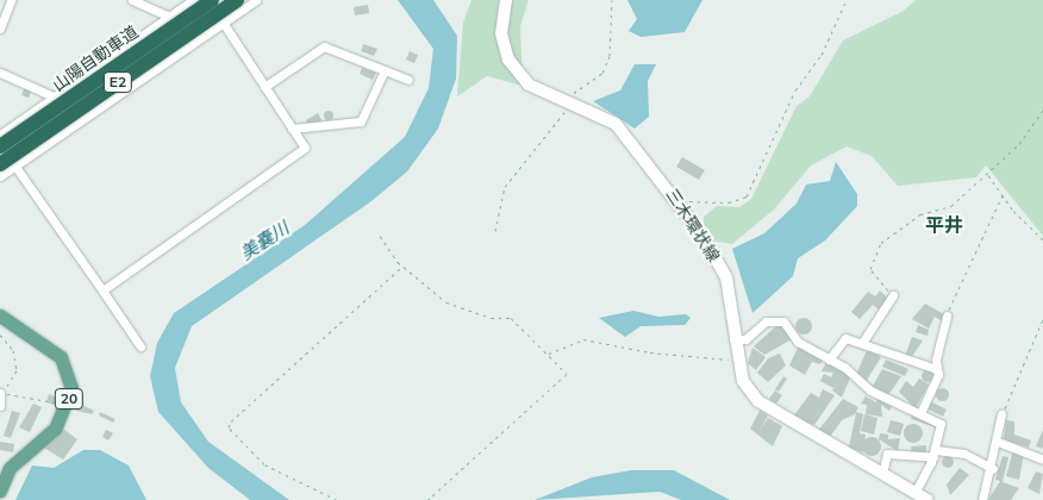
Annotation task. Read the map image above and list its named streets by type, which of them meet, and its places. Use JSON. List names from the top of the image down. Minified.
{"streets":{"highway":["山陽自動車道","E2"],"main road":["三木環状線","20"]},"districts":["平井"],"water":["美嚢川"]}
